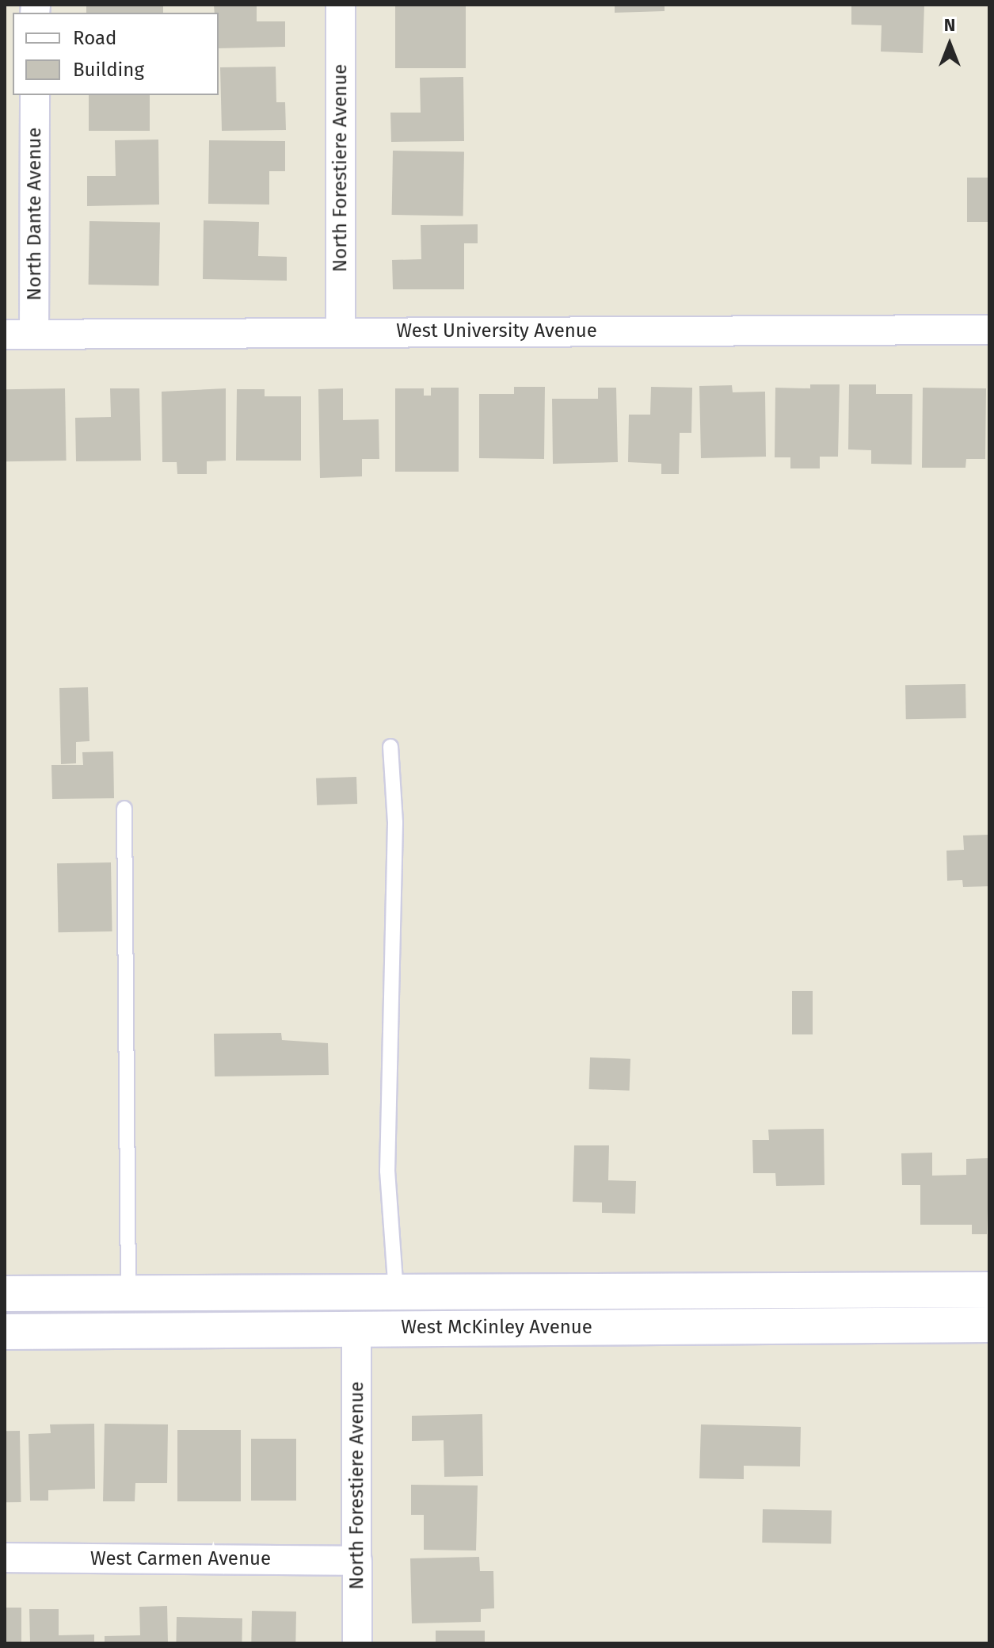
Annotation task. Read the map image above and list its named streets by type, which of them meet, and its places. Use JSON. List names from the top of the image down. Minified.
{"streets":{"main road":["West McKinley Avenue"],"street":["North Forestiere Avenue","North Dante Avenue","West University Avenue","West Carmen Avenue"]},"crossings":[["North Forestiere Avenue","West University Avenue"],["North Forestiere Avenue","West McKinley Avenue"],["North Forestiere Avenue","West Carmen Avenue"],["North Dante Avenue","West University Avenue"]],"legend":["Road","Building"],"north":"top"}
